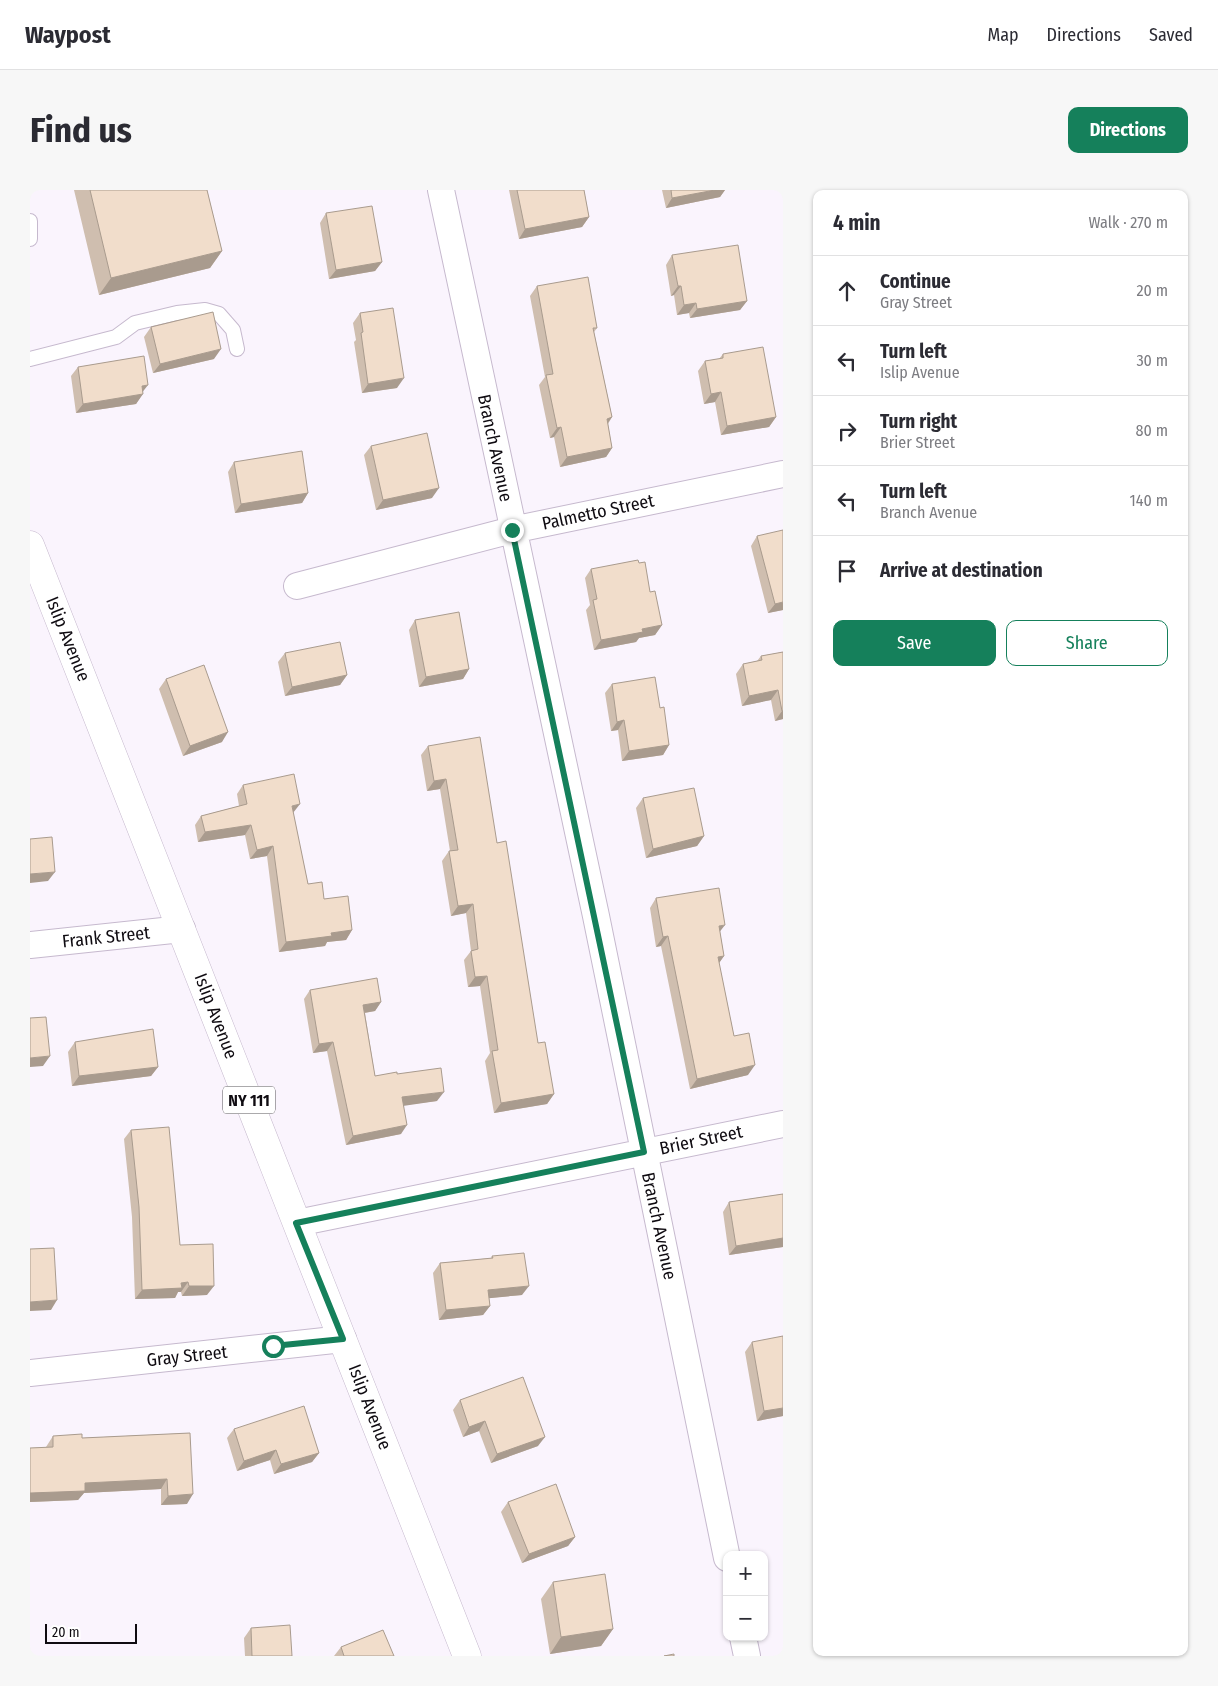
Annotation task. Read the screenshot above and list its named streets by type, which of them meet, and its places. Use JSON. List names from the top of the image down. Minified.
{"streets":{"main road":["Islip Avenue","NY 111"],"street":["Branch Avenue","Palmetto Street","Frank Street","Brier Street","Gray Street"]},"crossings":[["Branch Avenue","Palmetto Street"],["Branch Avenue","Brier Street"],["Islip Avenue","Frank Street"],["Islip Avenue","Brier Street"],["Islip Avenue","Gray Street"]],"scale_bar":"20 m","page":{"header":"Waypost","nav":["Map","Directions","Saved"],"buttons":["Directions",["Save","Share"]],"title":"Find us","heading":["4 min","Walk · 270 m"],"list":[["Continue","Gray Street","20 m"],["Turn left","Islip Avenue","30 m"],["Turn right","Brier Street","80 m"],["Turn left","Branch Avenue","140 m"],"Arrive at destination"],"map_buttons":["+","−"],"scale":"20 m"}}
